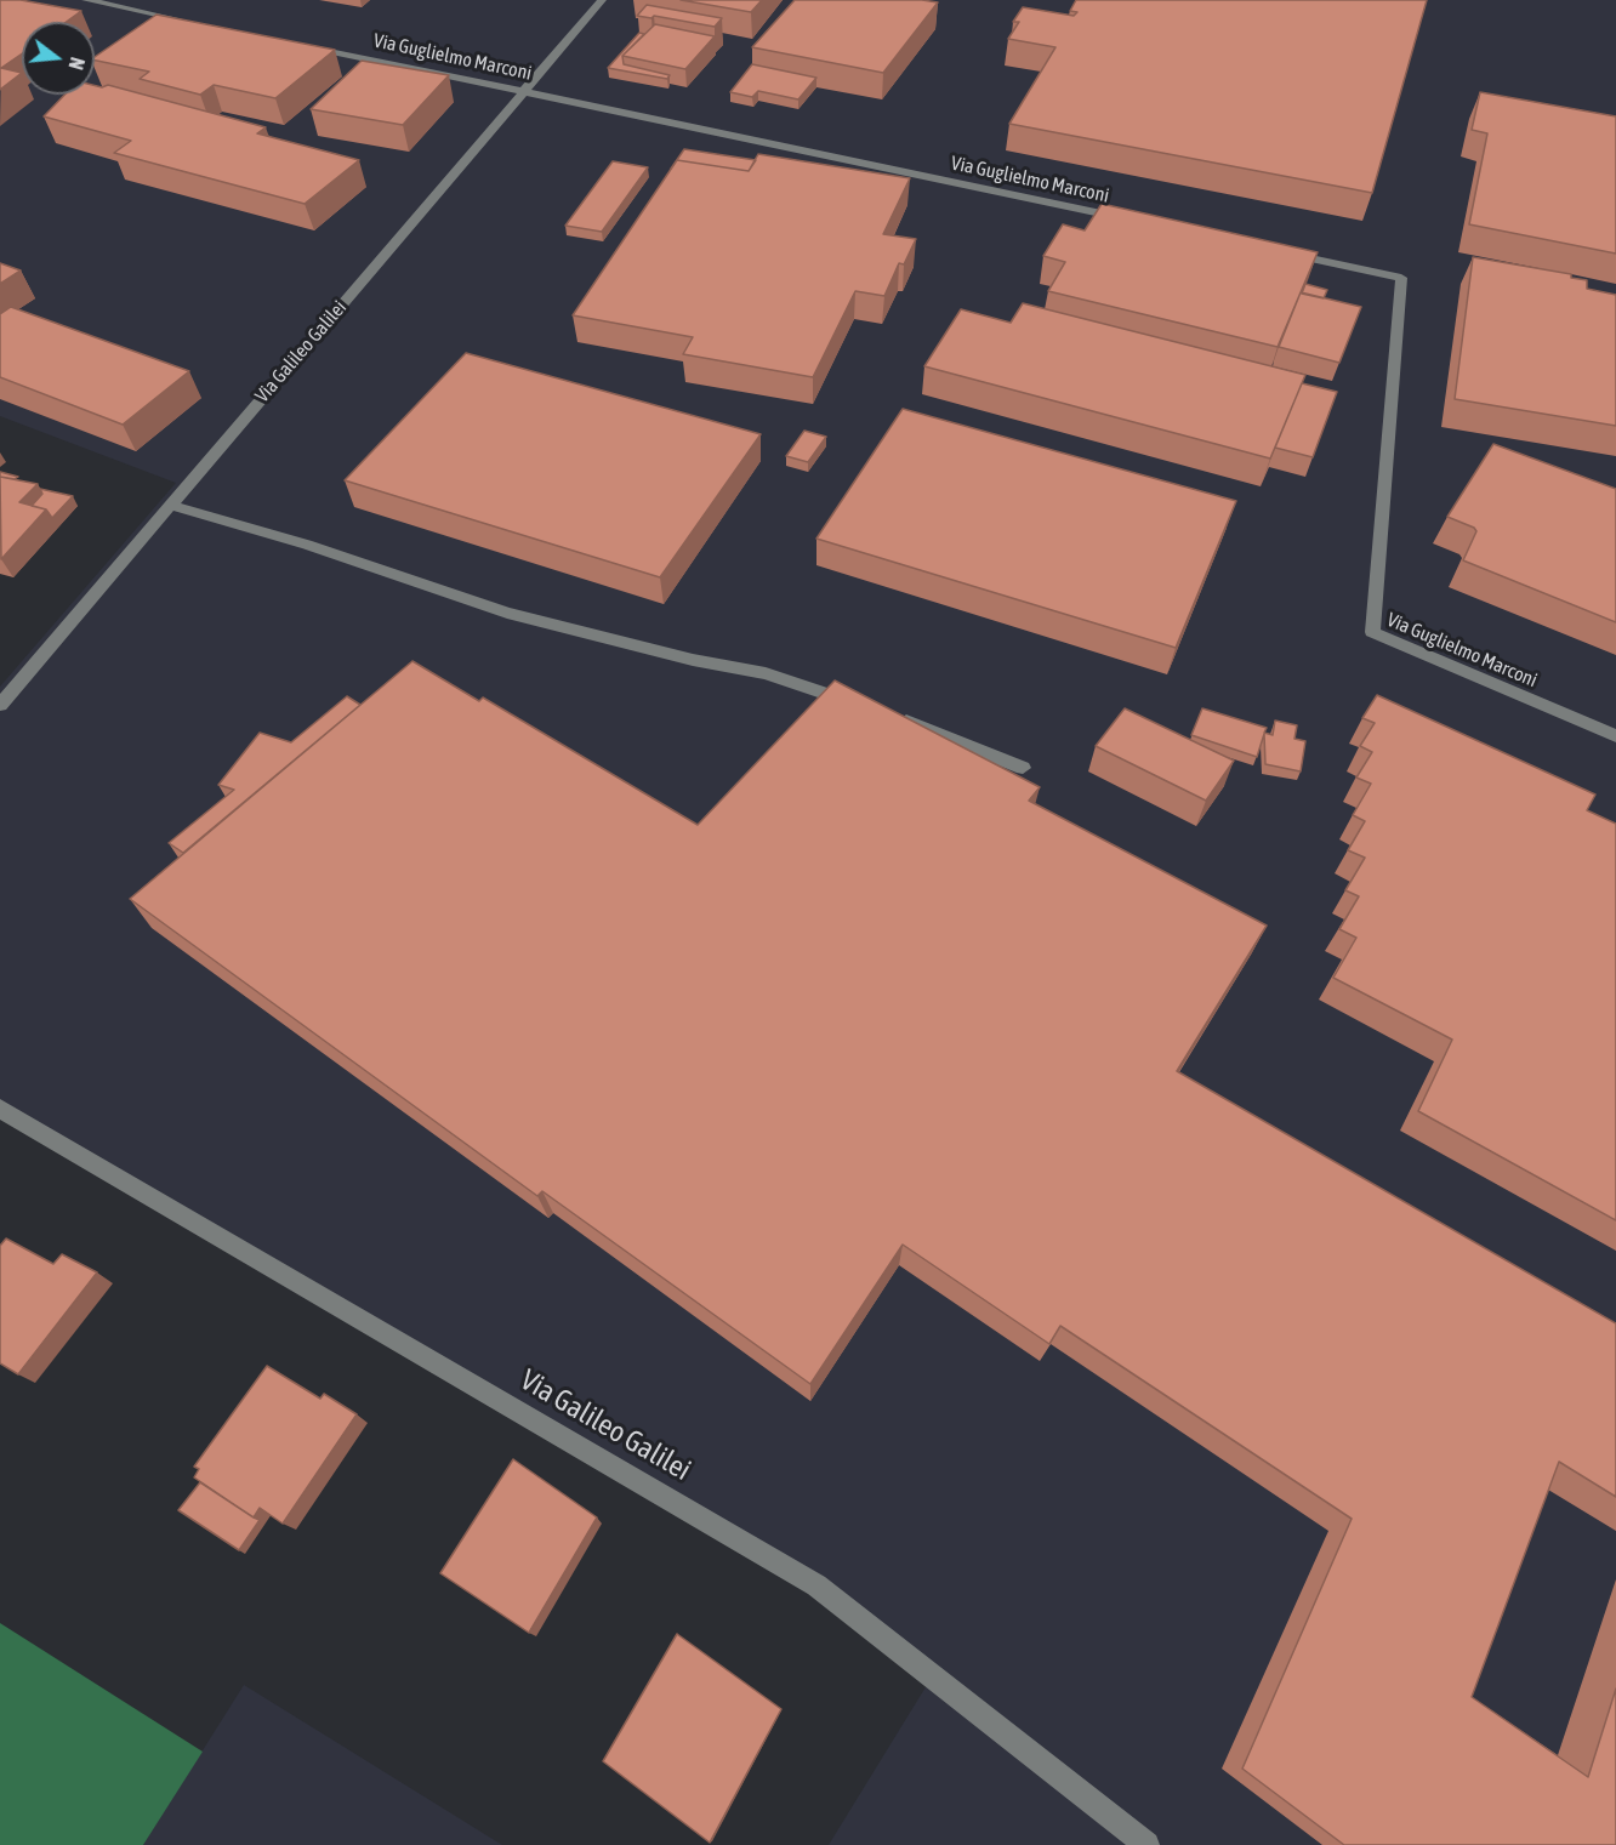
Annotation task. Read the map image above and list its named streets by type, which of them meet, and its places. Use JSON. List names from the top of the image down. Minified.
{"streets":{"street":["Via Guglielmo Marconi","Via Galileo Galilei"]},"crossings":[["Via Guglielmo Marconi","Via Galileo Galilei"]],"north":"right"}
